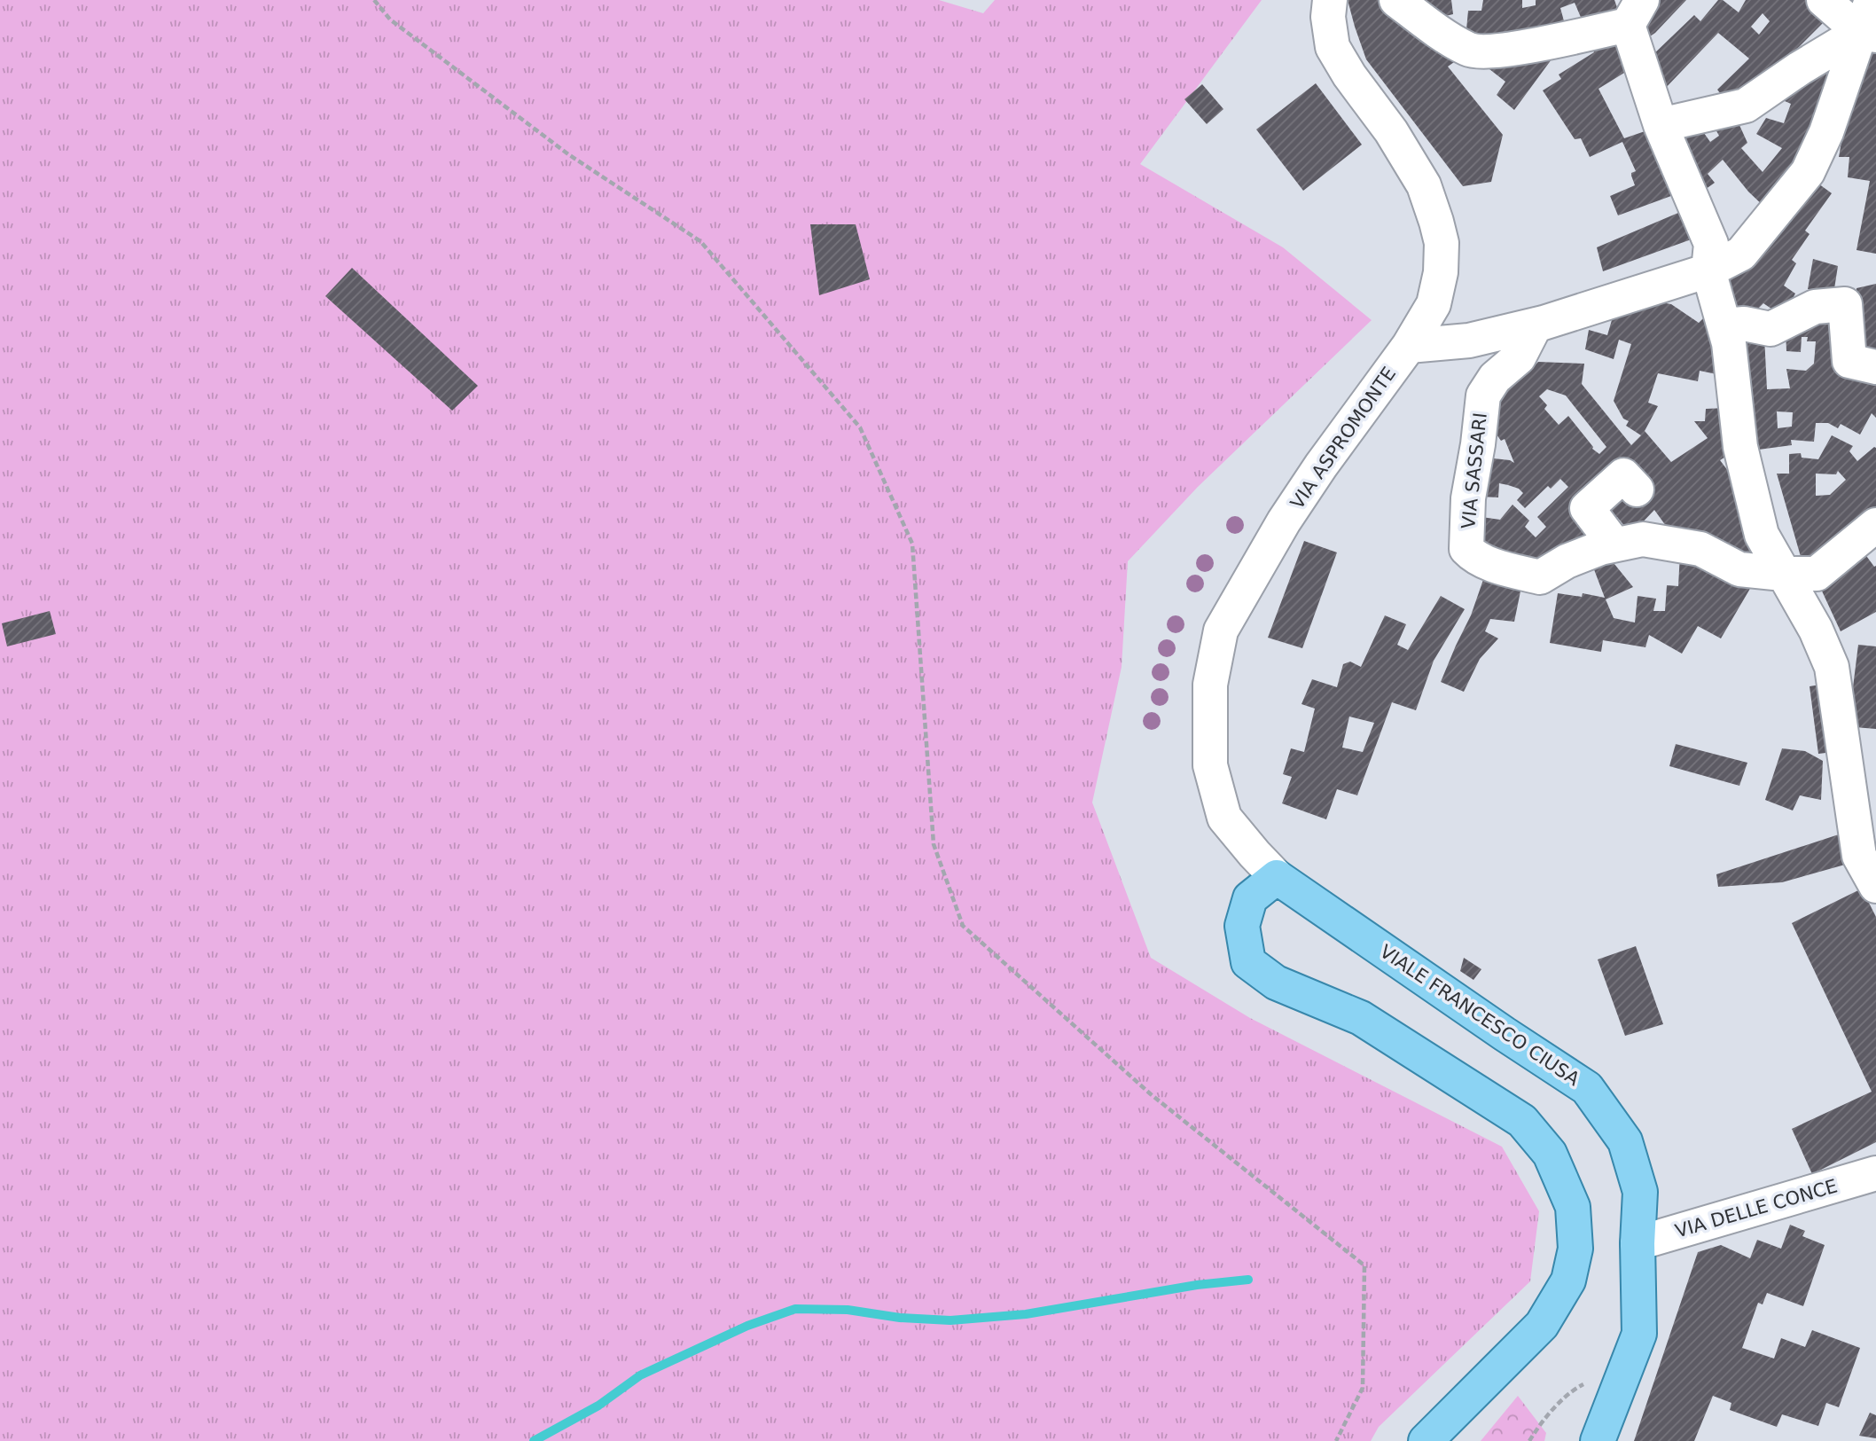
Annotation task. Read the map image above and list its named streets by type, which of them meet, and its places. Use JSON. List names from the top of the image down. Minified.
{"streets":{"main road":["VIALE FRANCESCO CIUSA"],"street":["VIA ASPROMONTE","VIA SASSARI","VIA DELLE CONCE"]},"crossings":[["VIA ASPROMONTE","VIALE FRANCESCO CIUSA"],["VIALE FRANCESCO CIUSA","VIA DELLE CONCE"]]}
